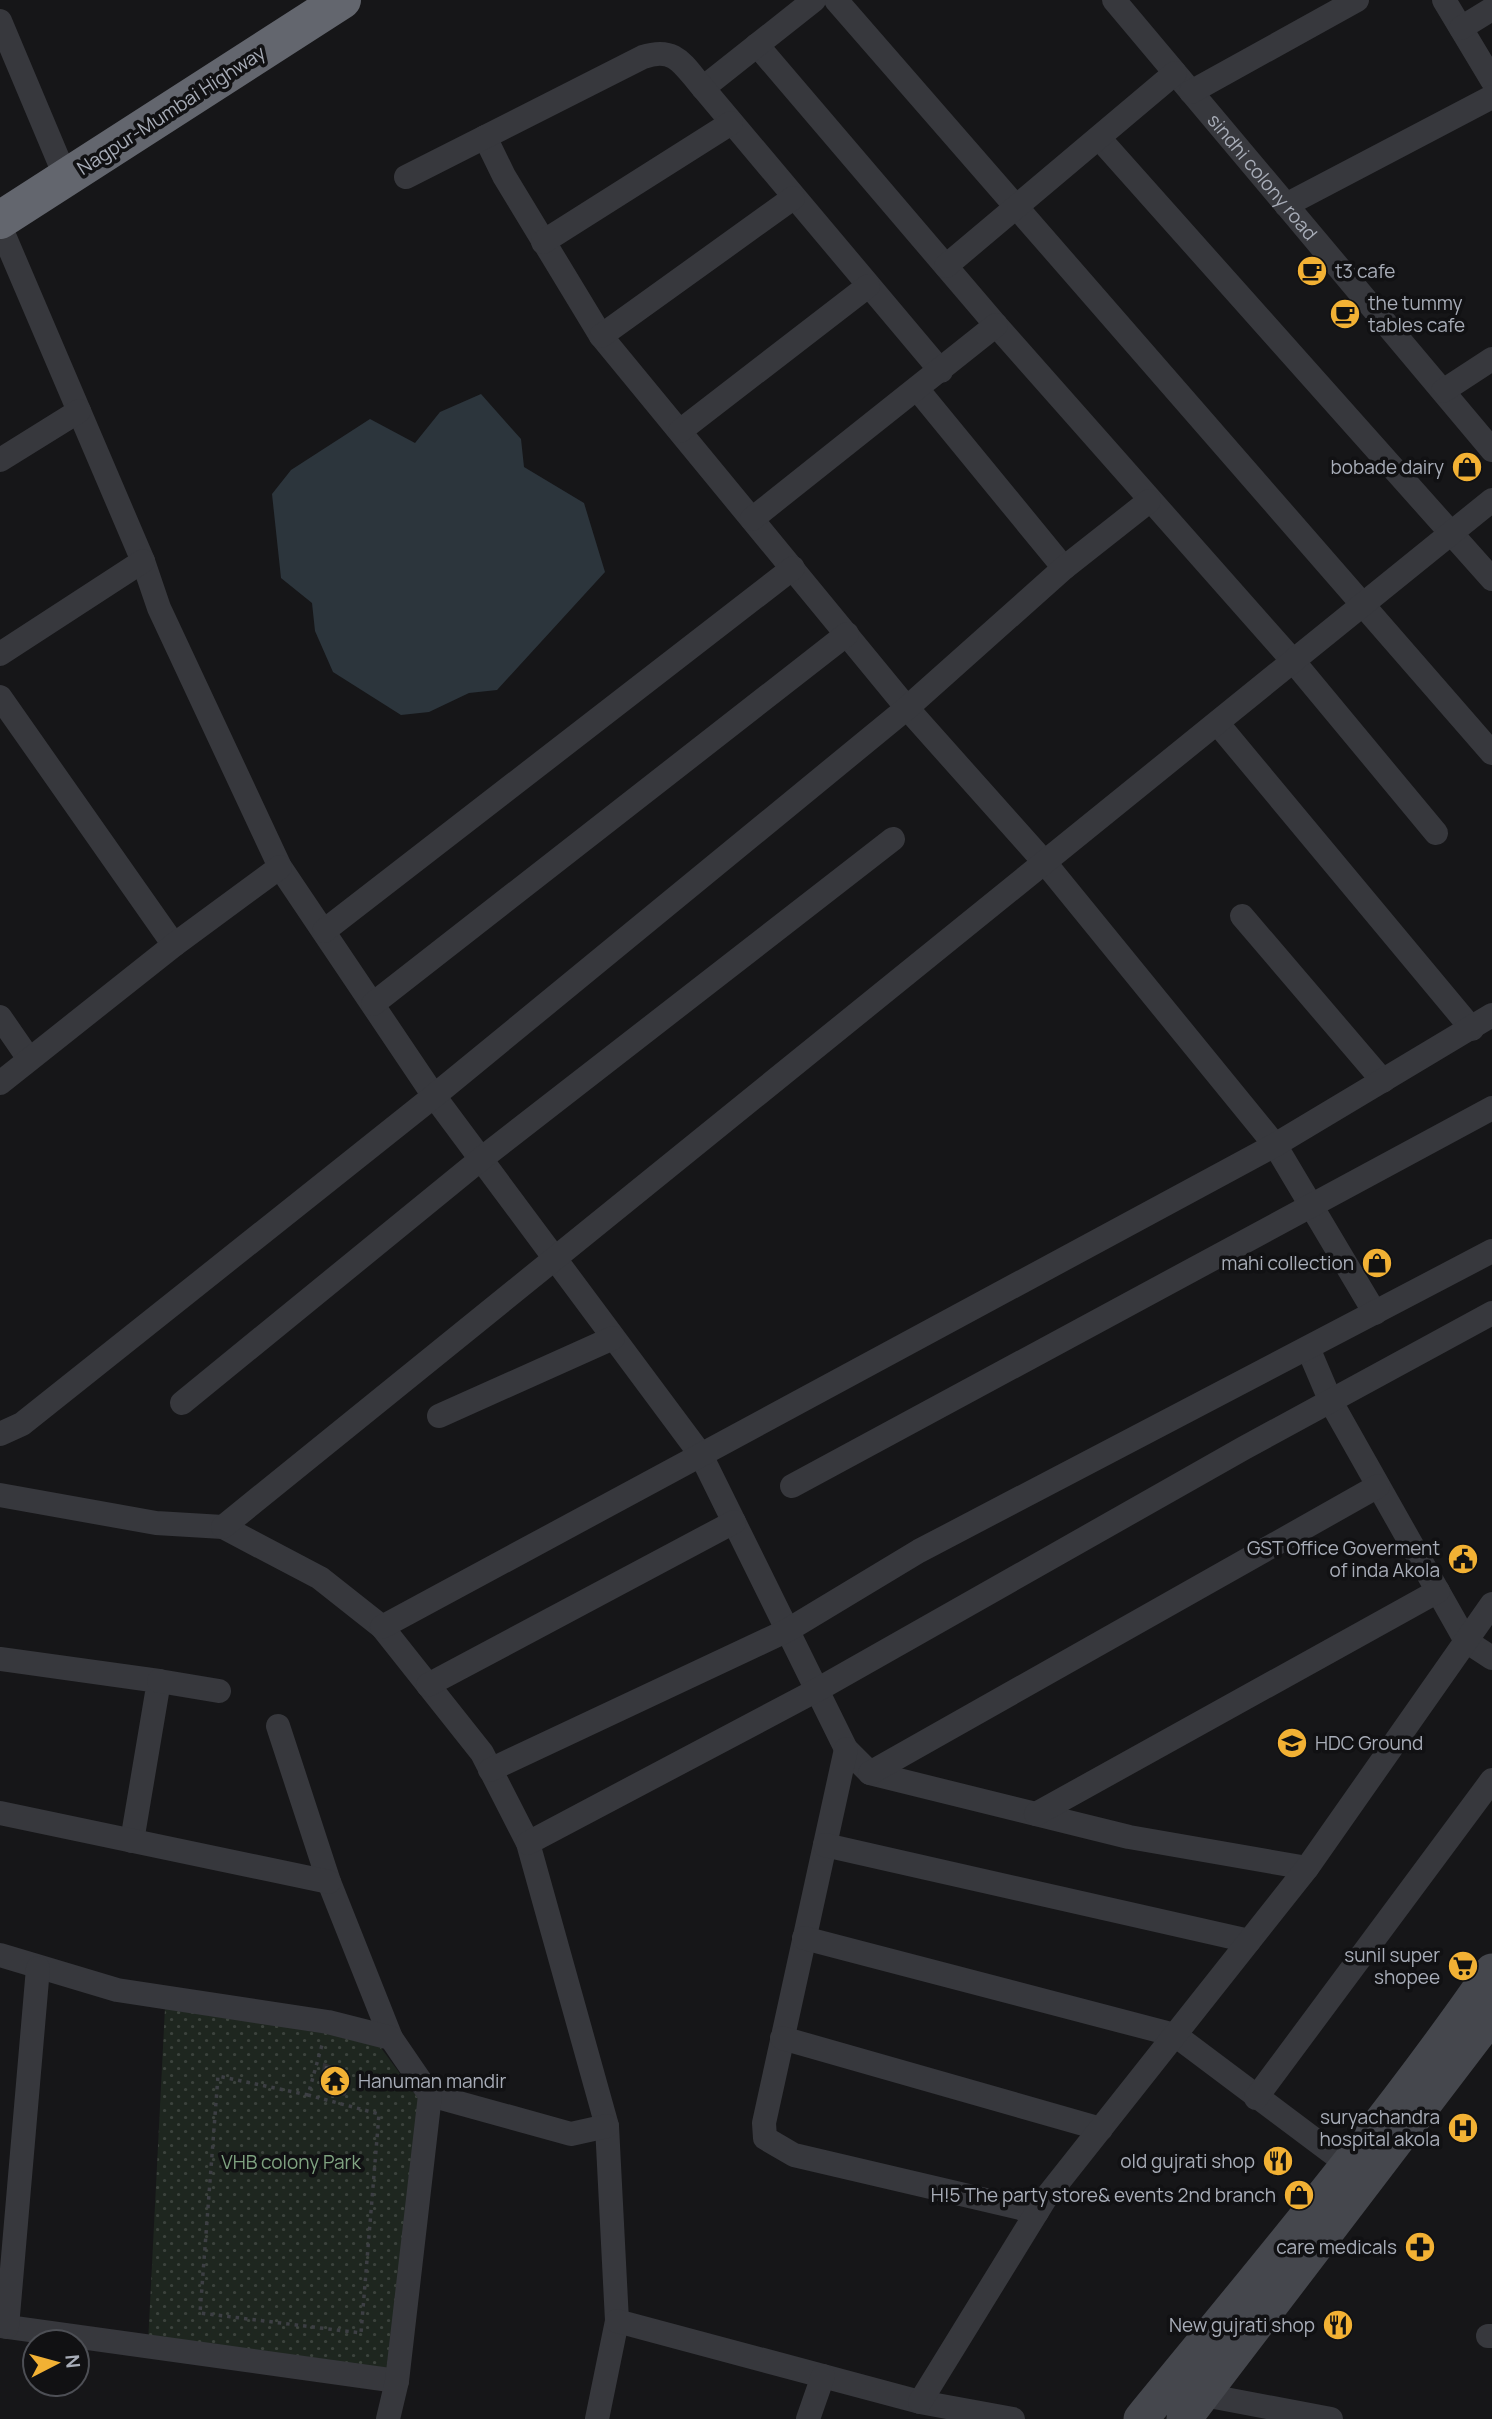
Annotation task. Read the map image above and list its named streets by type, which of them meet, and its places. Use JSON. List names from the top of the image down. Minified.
{"streets":{"highway":["Nagpur-Mumbai Highway"],"street":["sindhi colony road"]},"parks":["VHB colony Park"],"places":{"cafe":["t3 cafe","the tummy tables cafe"],"shop":["bobade dairy","mahi collection","H!5 The party store& events 2nd branch"],"public building":["GST Office Goverment of inda Akola"],"school or university":["HDC Ground"],"supermarket":["sunil super shopee"],"temple":["Hanuman mandir"],"hospital":["suryachandra hospital akola"],"restaurant":["old gujrati shop","New gujrati shop"],"pharmacy":["care medicals"]},"north":"right"}
